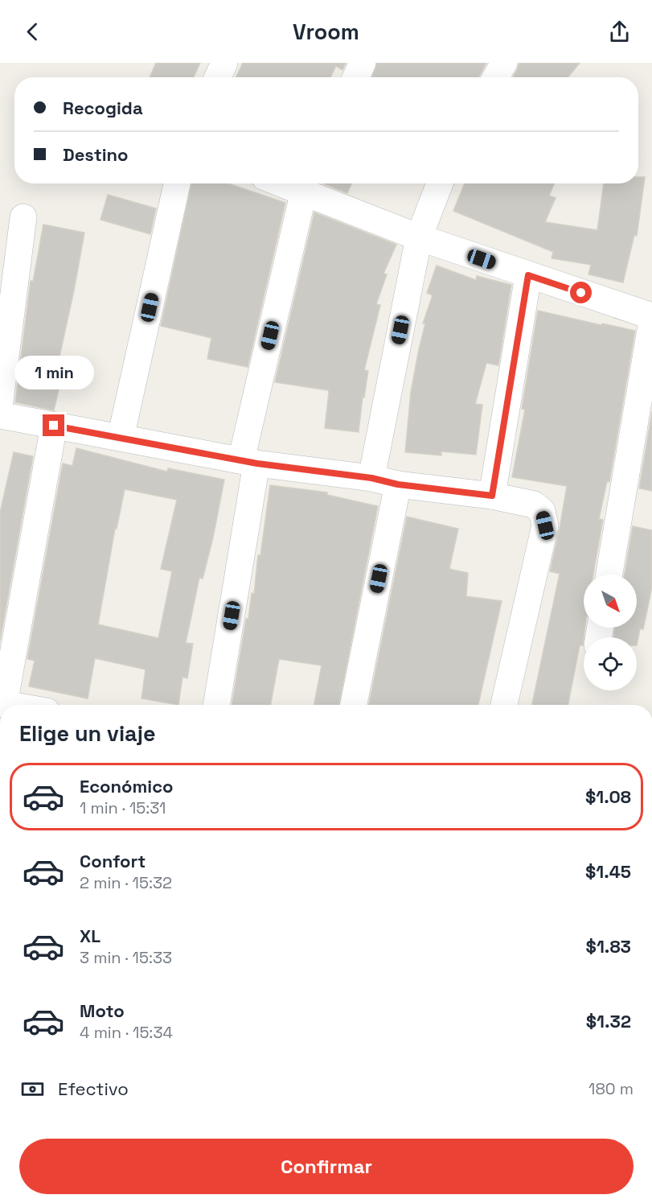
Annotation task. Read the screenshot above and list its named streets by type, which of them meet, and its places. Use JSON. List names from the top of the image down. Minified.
{"north":"bottom right","page":{"header":"Vroom","banner":["Recogida","Destino"],"bubble":"1 min","heading":"Elige un viaje","list":[{"name":"Económico","note":"1 min · 15:31","value":"$1.08"},{"name":"Confort","note":"2 min · 15:32","value":"$1.45"},{"name":"XL","note":"3 min · 15:33","value":"$1.83"},{"name":"Moto","note":"4 min · 15:34","value":"$1.32"}],"pay":["Efectivo","180 m"],"buttons":"Confirmar"}}
